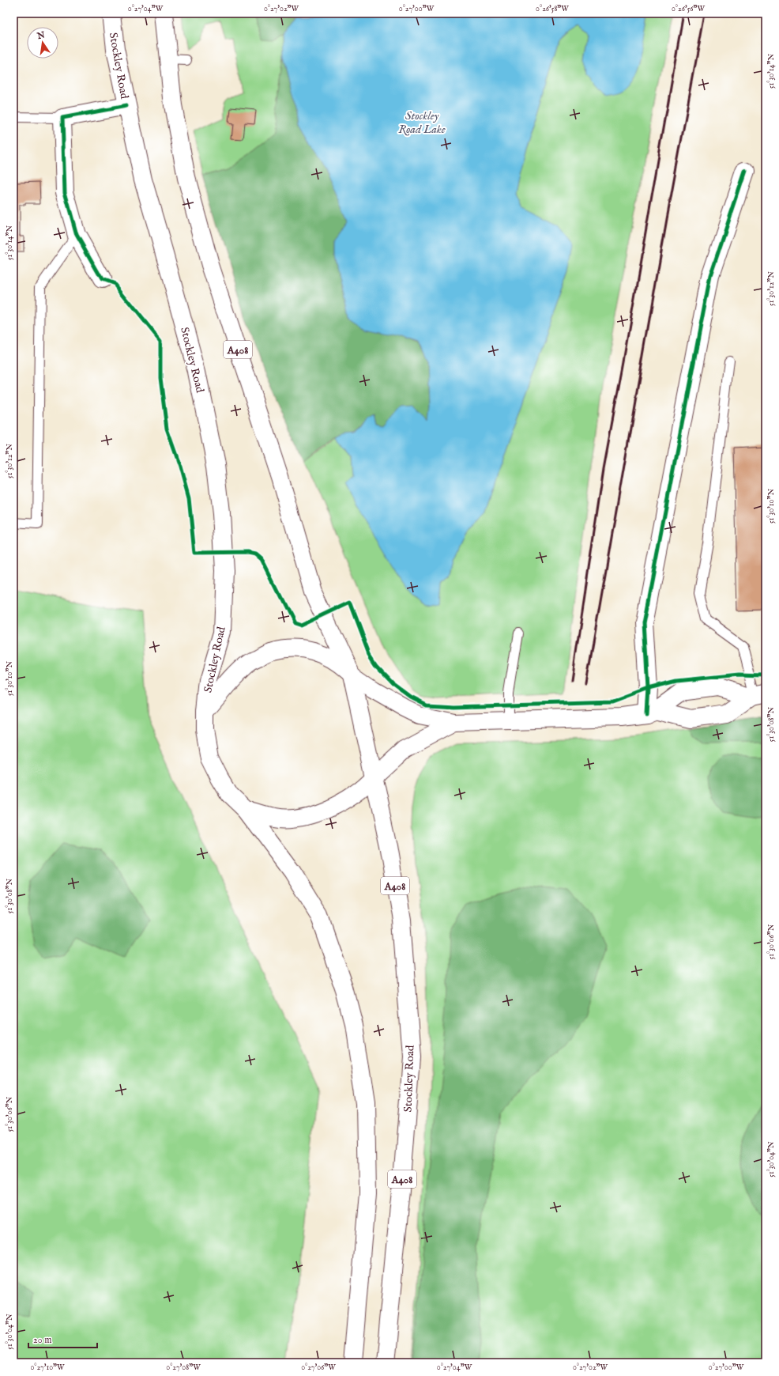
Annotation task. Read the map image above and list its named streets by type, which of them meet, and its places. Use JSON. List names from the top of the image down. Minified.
{"streets":{"main road":["Stockley Road","A408"]},"water":["Stockley Road Lake"],"scale_bar":"20 m","north":"top","coordinates":["0°27'04\"W","0°27'02\"W","0°27'00\"W","0°26'58\"W","0°26'56\"W","51°30'14\"N","51°30'12\"N","51°30'10\"N","51°30'08\"N","51°30'06\"N","51°30'04\"N","0°27'10\"W","0°27'08\"W","0°27'06\"W"]}
